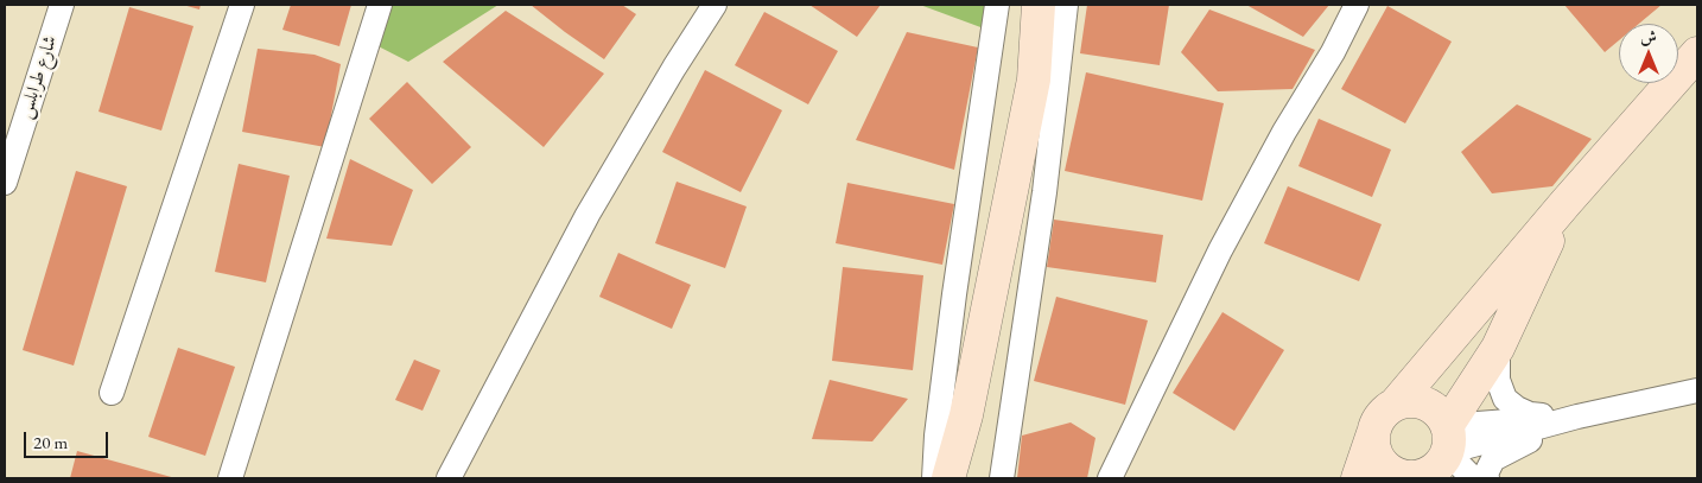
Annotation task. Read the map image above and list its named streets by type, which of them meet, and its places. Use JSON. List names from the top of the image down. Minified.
{"streets":{"street":["شارع طرابلس"]},"scale_bar":"20 m","north":"top"}
